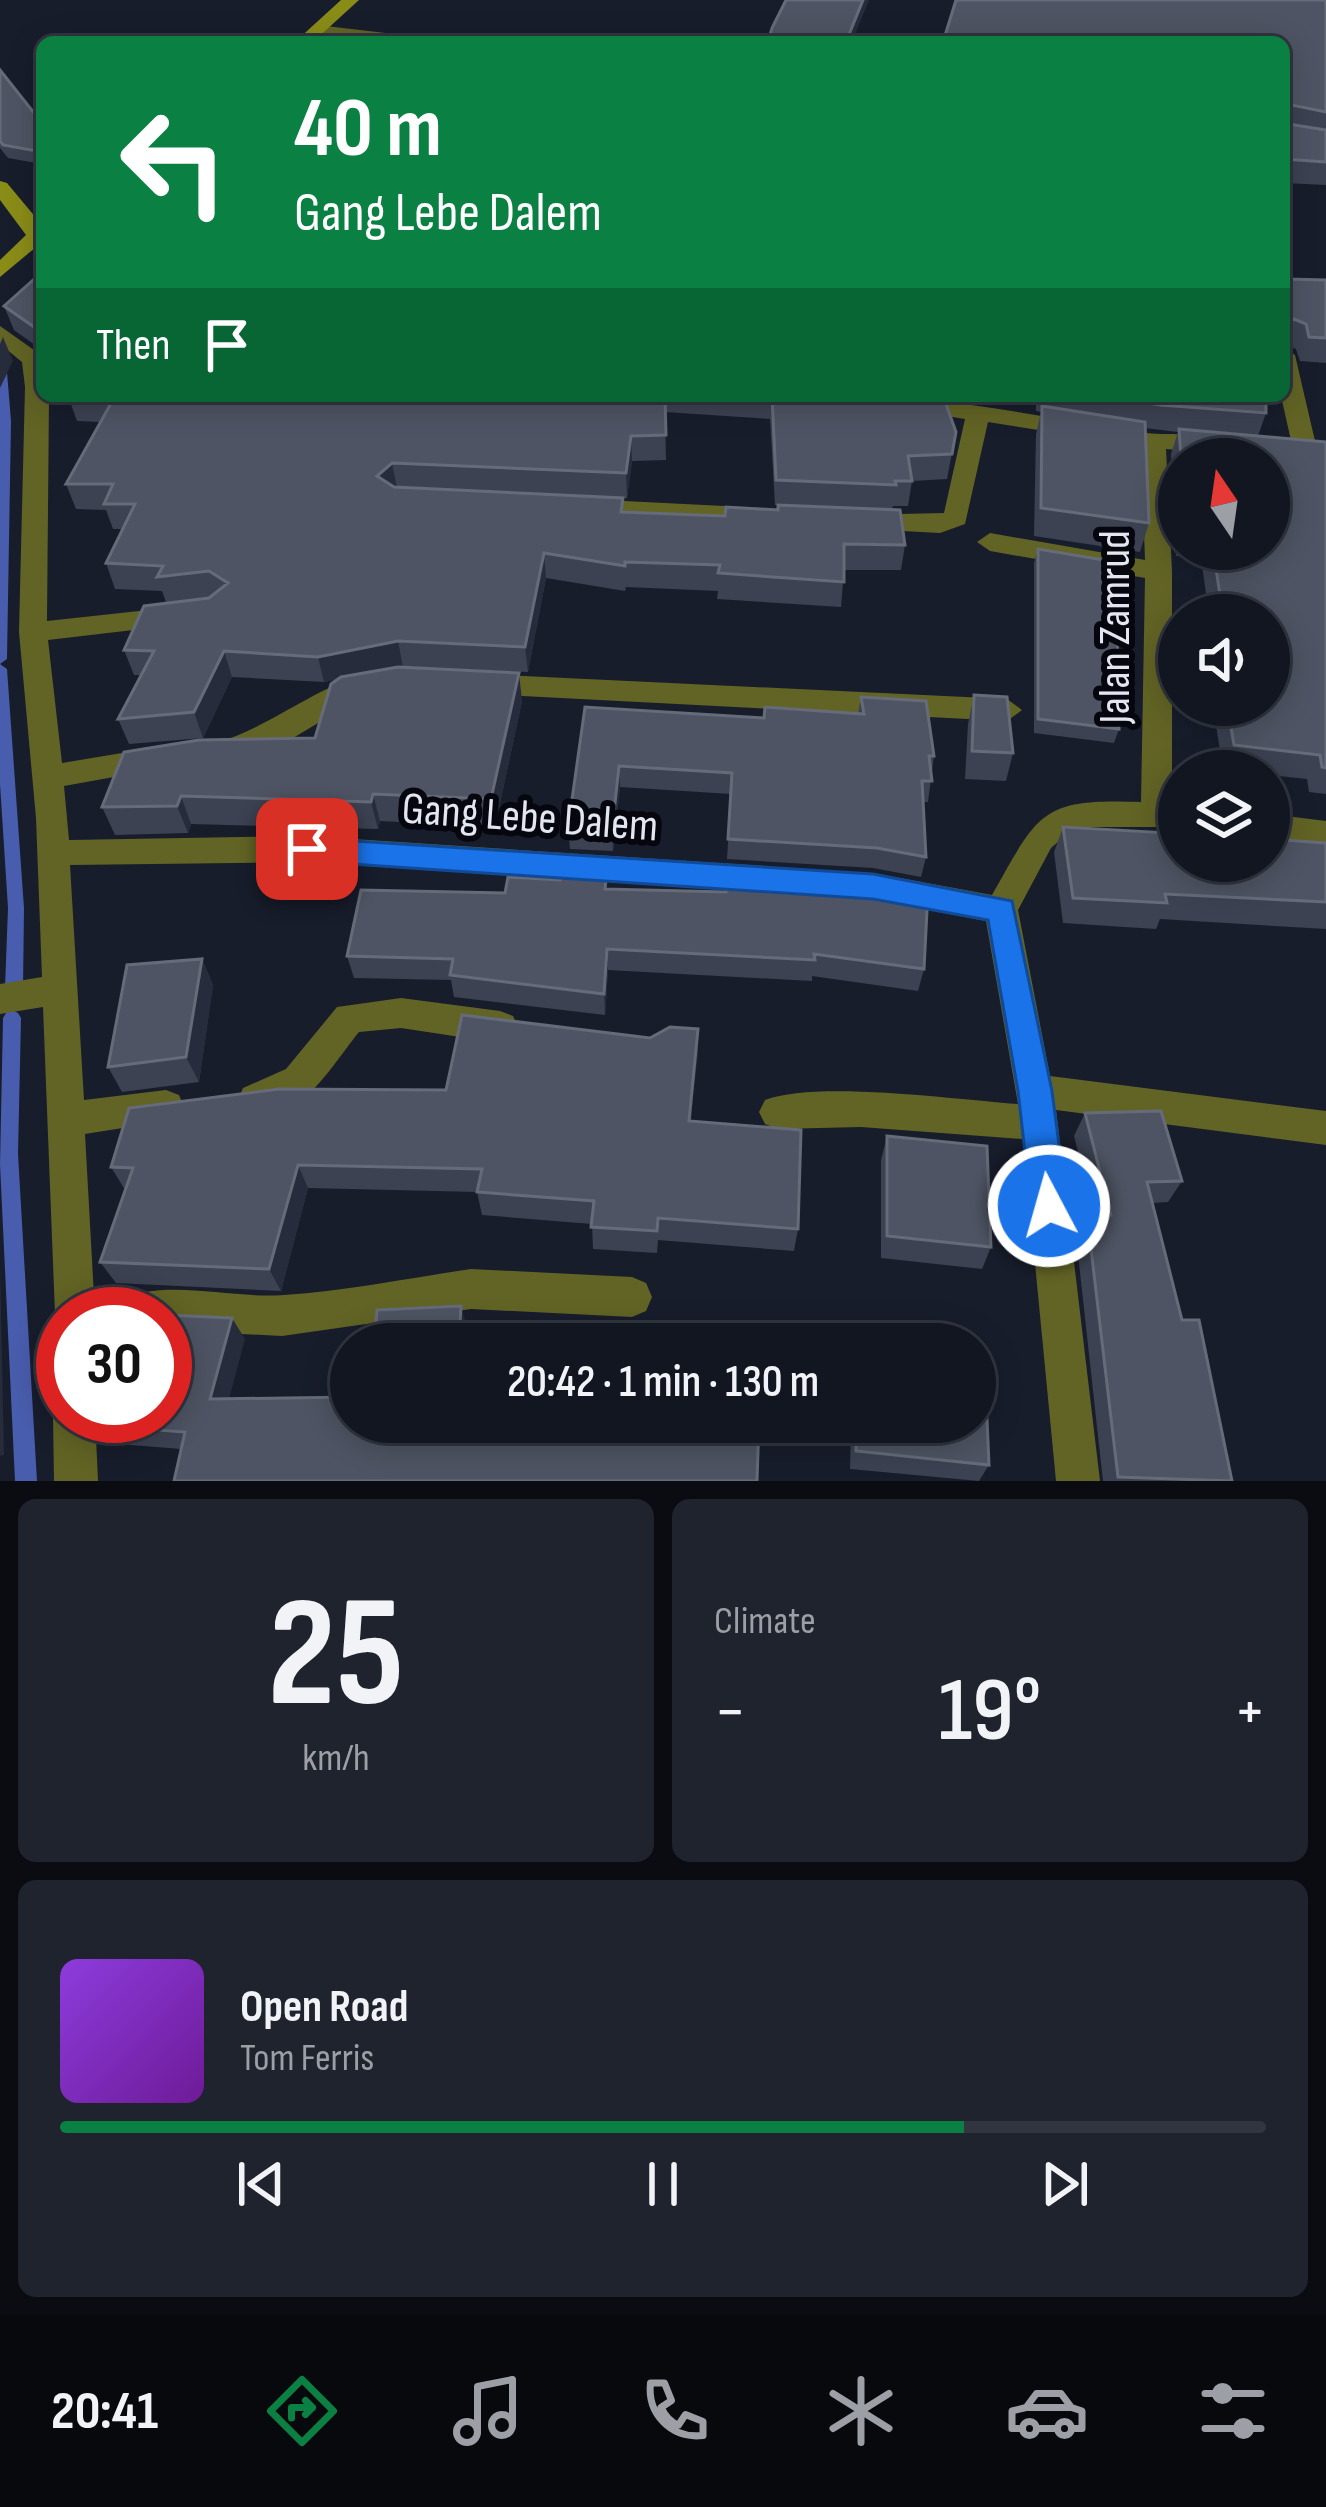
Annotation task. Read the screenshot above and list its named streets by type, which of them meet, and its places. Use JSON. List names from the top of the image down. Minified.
{"streets":{"street":["Jalan Zamrud","Gang Lebe Dalem"]},"north":"top","page":{"turn":["40 m","Gang Lebe Dalem"],"then":"Then","limit":"30","trip":"20:42 · 1 min · 130 m","tile":[["25","km/h"],"Climate"],"heat":["−","19°","+"],"song":["Open Road","Tom Ferris"],"tabs":"20:41"}}
